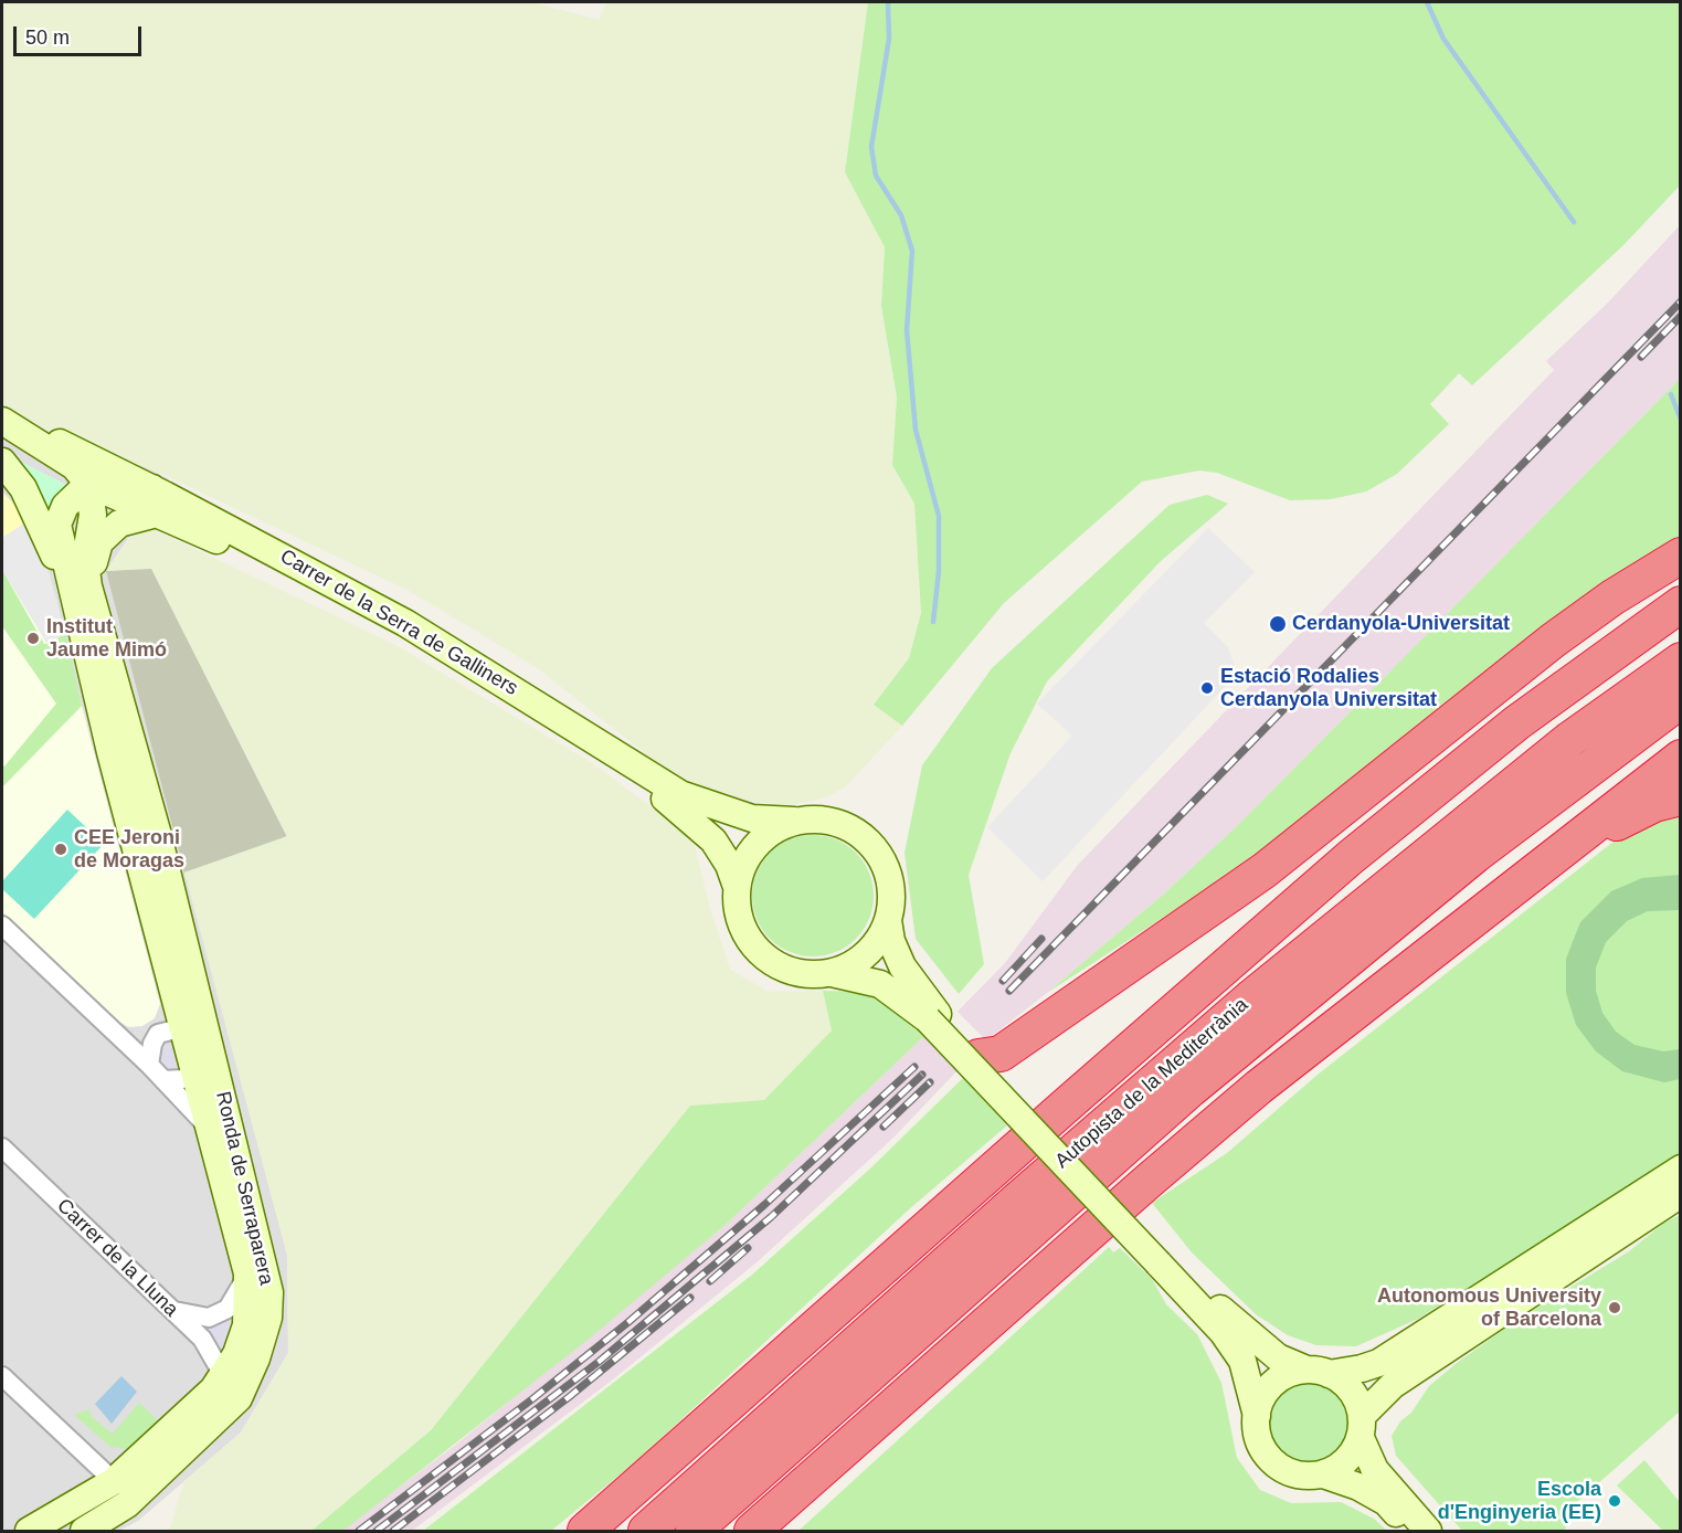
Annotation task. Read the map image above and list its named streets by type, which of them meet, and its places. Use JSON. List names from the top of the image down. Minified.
{"streets":{"highway":["Autopista de la Mediterrània"],"street":["Carrer de la Serra de Galliners","Ronda de Serraparera","Carrer de la Lluna"]},"crossings":[["Carrer de la Serra de Galliners","Ronda de Serraparera"],["Ronda de Serraparera","Carrer de la Lluna"]],"places":["Cerdanyola-Universitat","Institut Jaume Mimó","Estació Rodalies Cerdanyola Universitat","CEE Jeroni de Moragas","Autonomous University of Barcelona","Escola d'Enginyeria (EE)"],"scale_bar":"50 m"}
